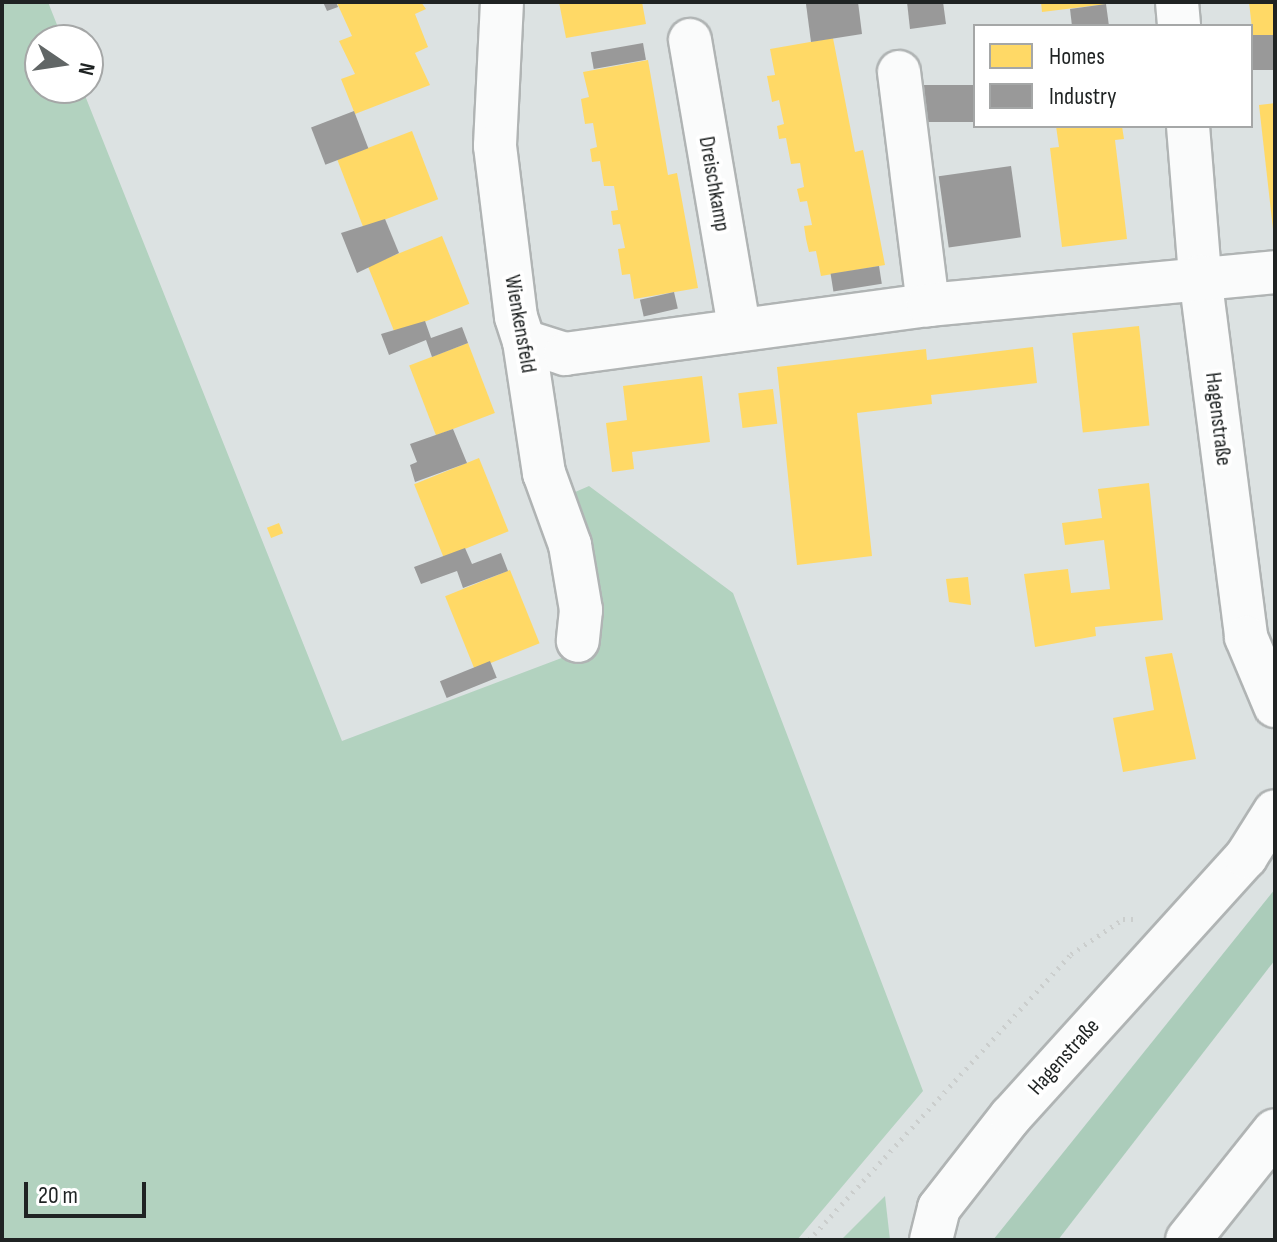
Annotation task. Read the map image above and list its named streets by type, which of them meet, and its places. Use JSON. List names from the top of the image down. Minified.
{"streets":{"street":["Dreischkamp","Wienkensfeld","Hagenstraße"]},"legend":["Homes","Industry"],"scale_bar":"20 m","north":"right"}
